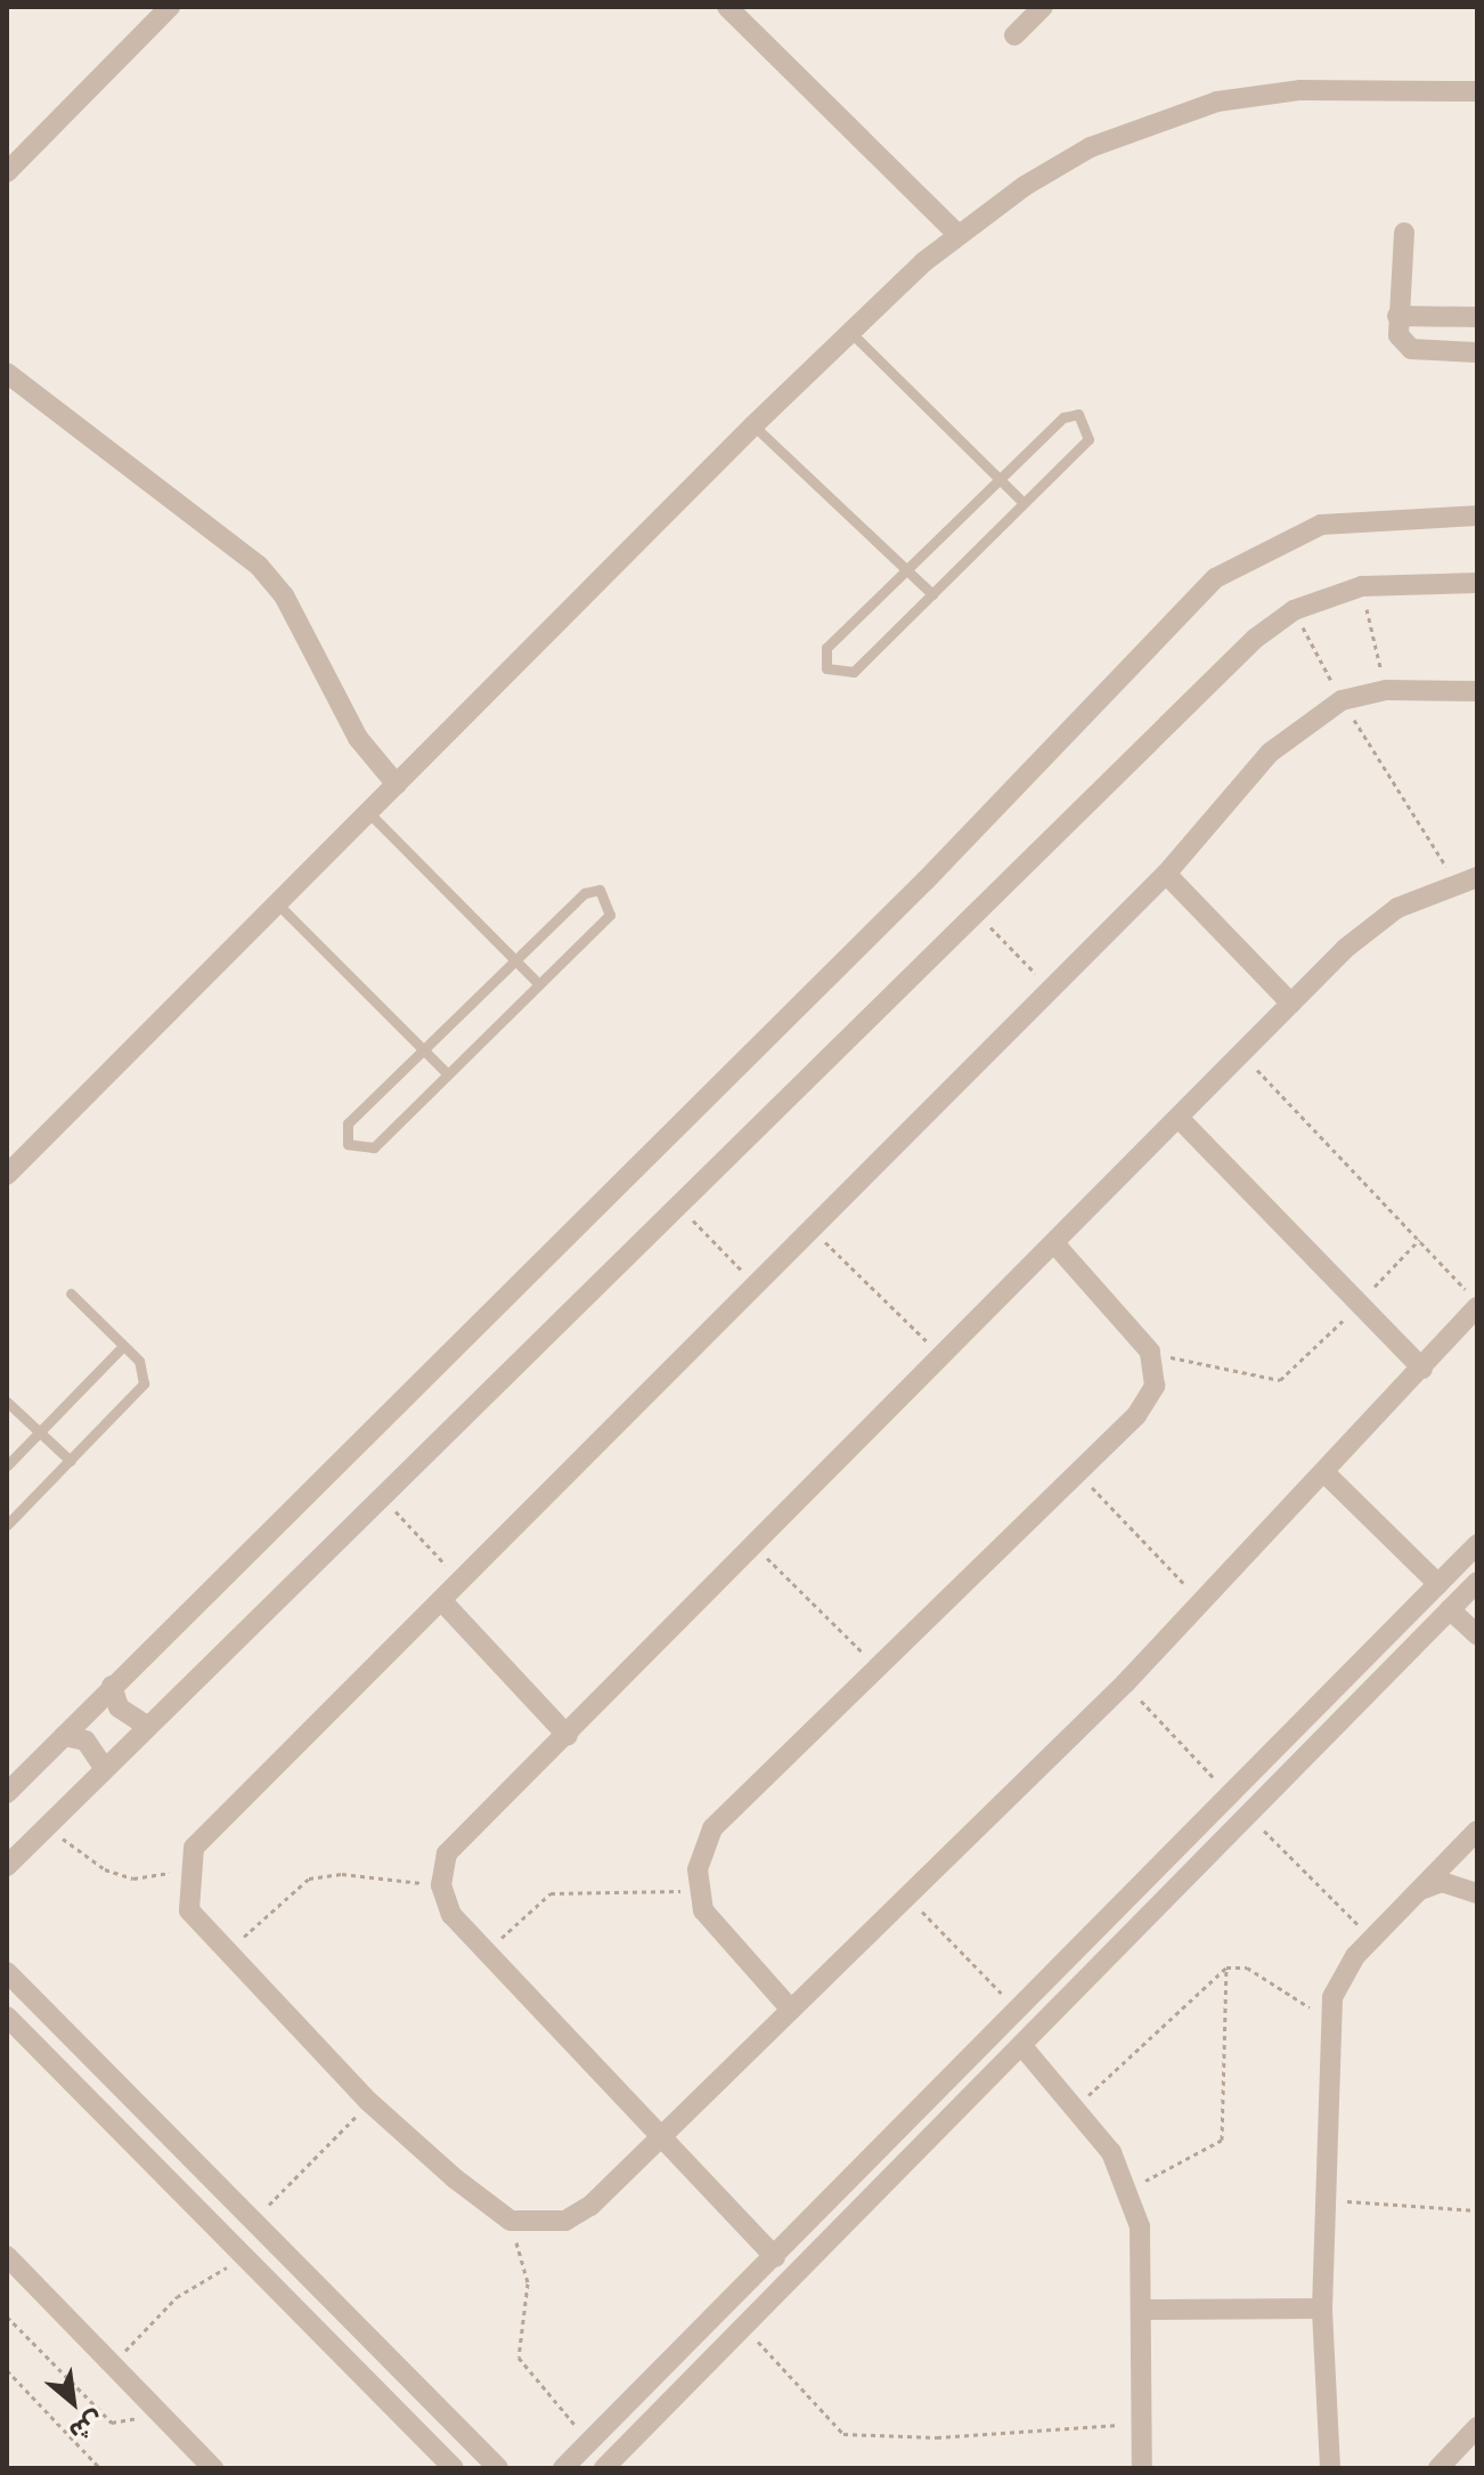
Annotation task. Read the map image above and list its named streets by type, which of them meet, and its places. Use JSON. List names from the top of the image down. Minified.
{"north":"bottom right"}
